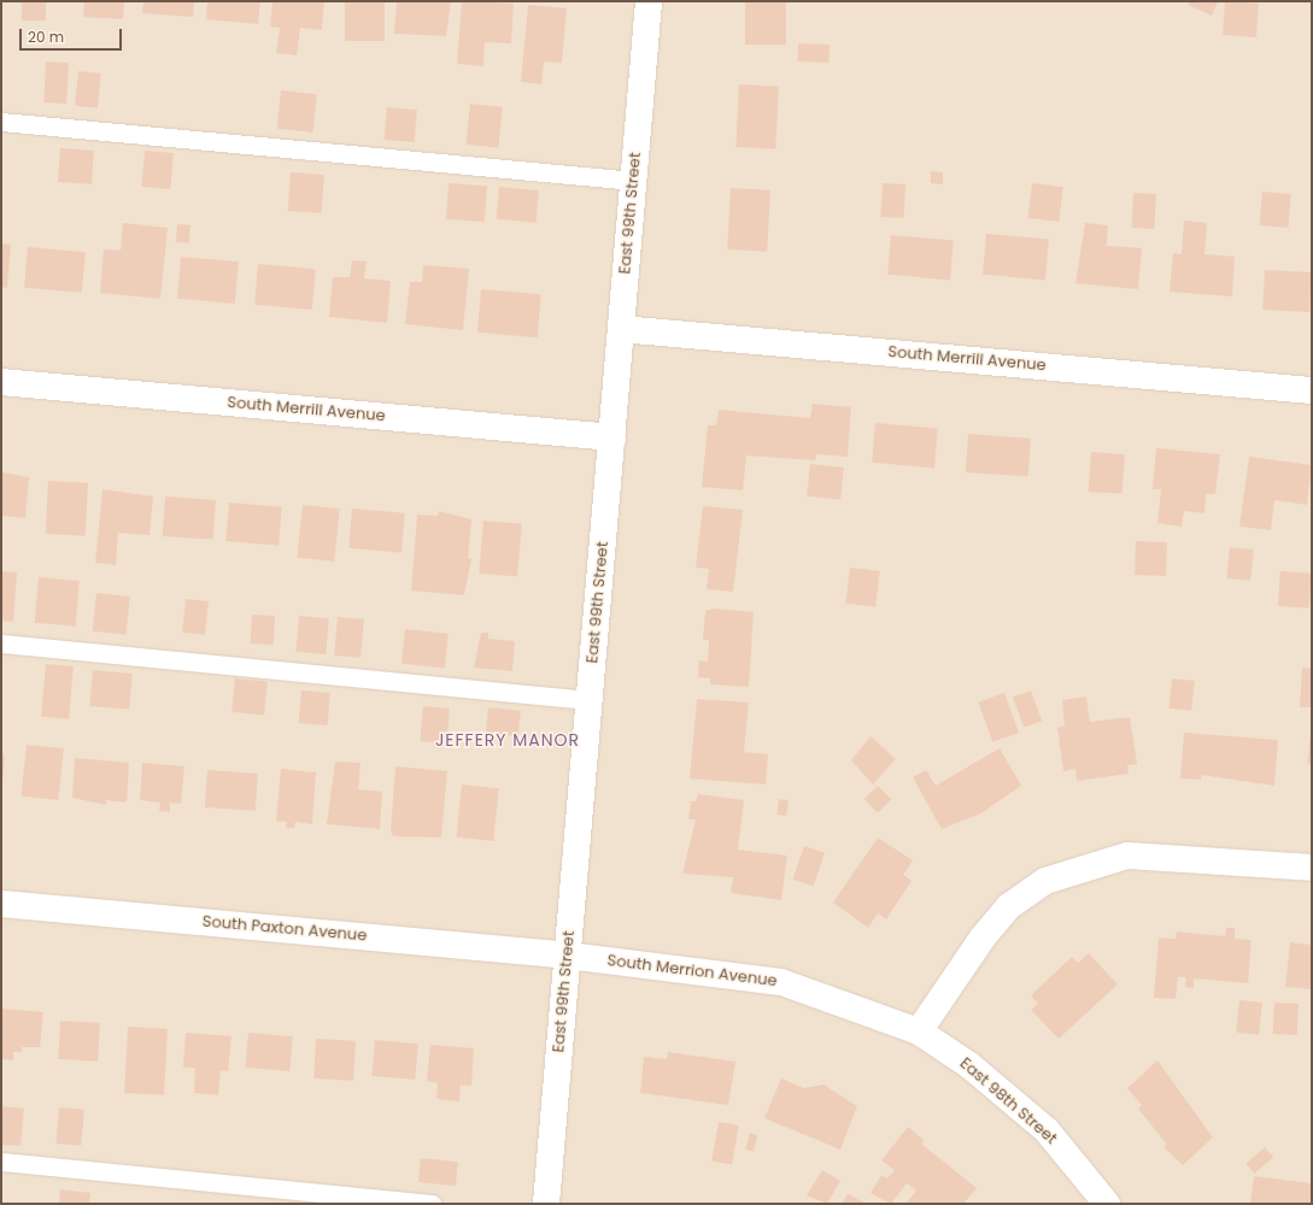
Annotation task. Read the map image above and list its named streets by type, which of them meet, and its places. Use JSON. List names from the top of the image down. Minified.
{"streets":{"street":["East 99th Street","South Merrill Avenue","South Paxton Avenue","South Merrion Avenue","East 98th Street"]},"crossings":[["East 99th Street","South Merrill Avenue"],["East 99th Street","South Paxton Avenue"],["East 99th Street","South Merrion Avenue"],["South Paxton Avenue","South Merrion Avenue"],["South Merrion Avenue","East 98th Street"]],"districts":["JEFFERY MANOR"],"scale_bar":"20 m"}
